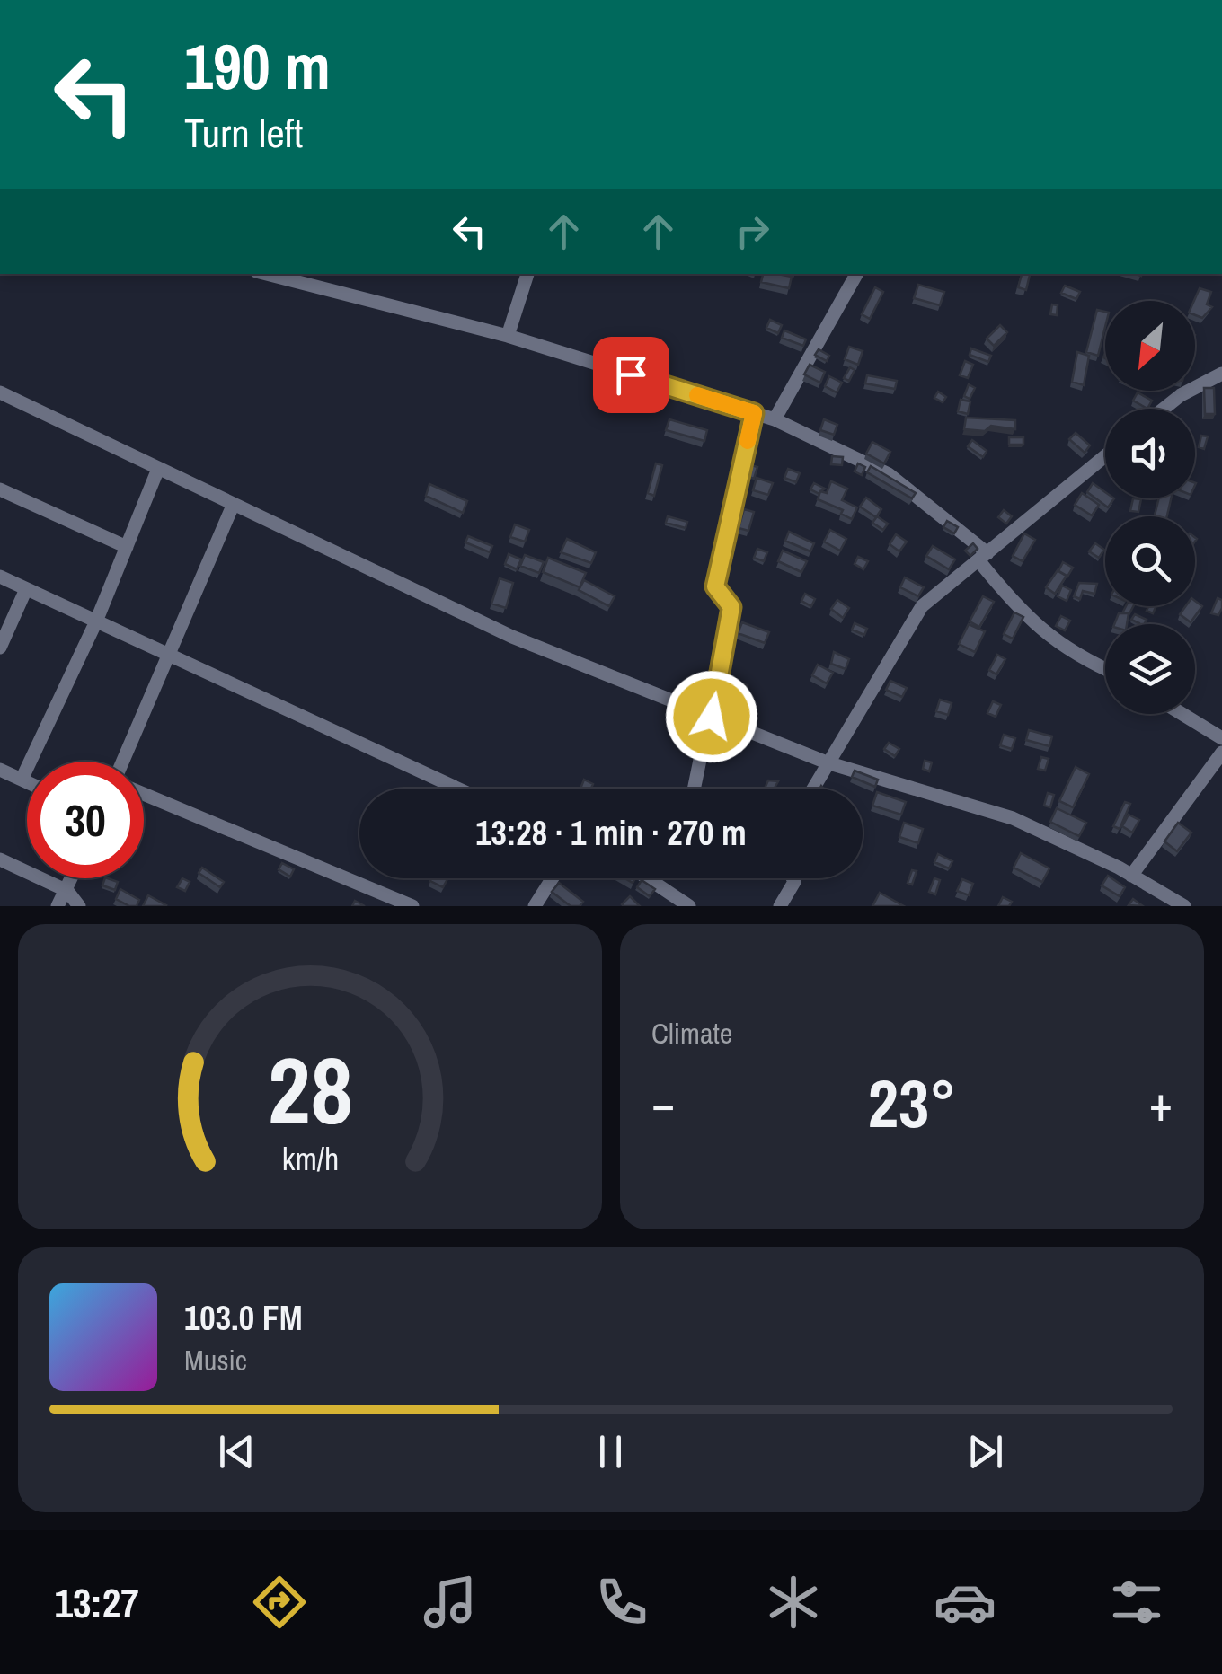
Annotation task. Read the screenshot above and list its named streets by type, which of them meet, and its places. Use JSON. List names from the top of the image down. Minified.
{"north":"bottom left","page":{"turn":["190 m","Turn left"],"limit":"30","trip":"13:28 · 1 min · 270 m","tile":"Climate","heat":["−","23°","+"],"song":["103.0 FM","Music"],"tabs":"13:27","gauge":["28","km/h"]}}
